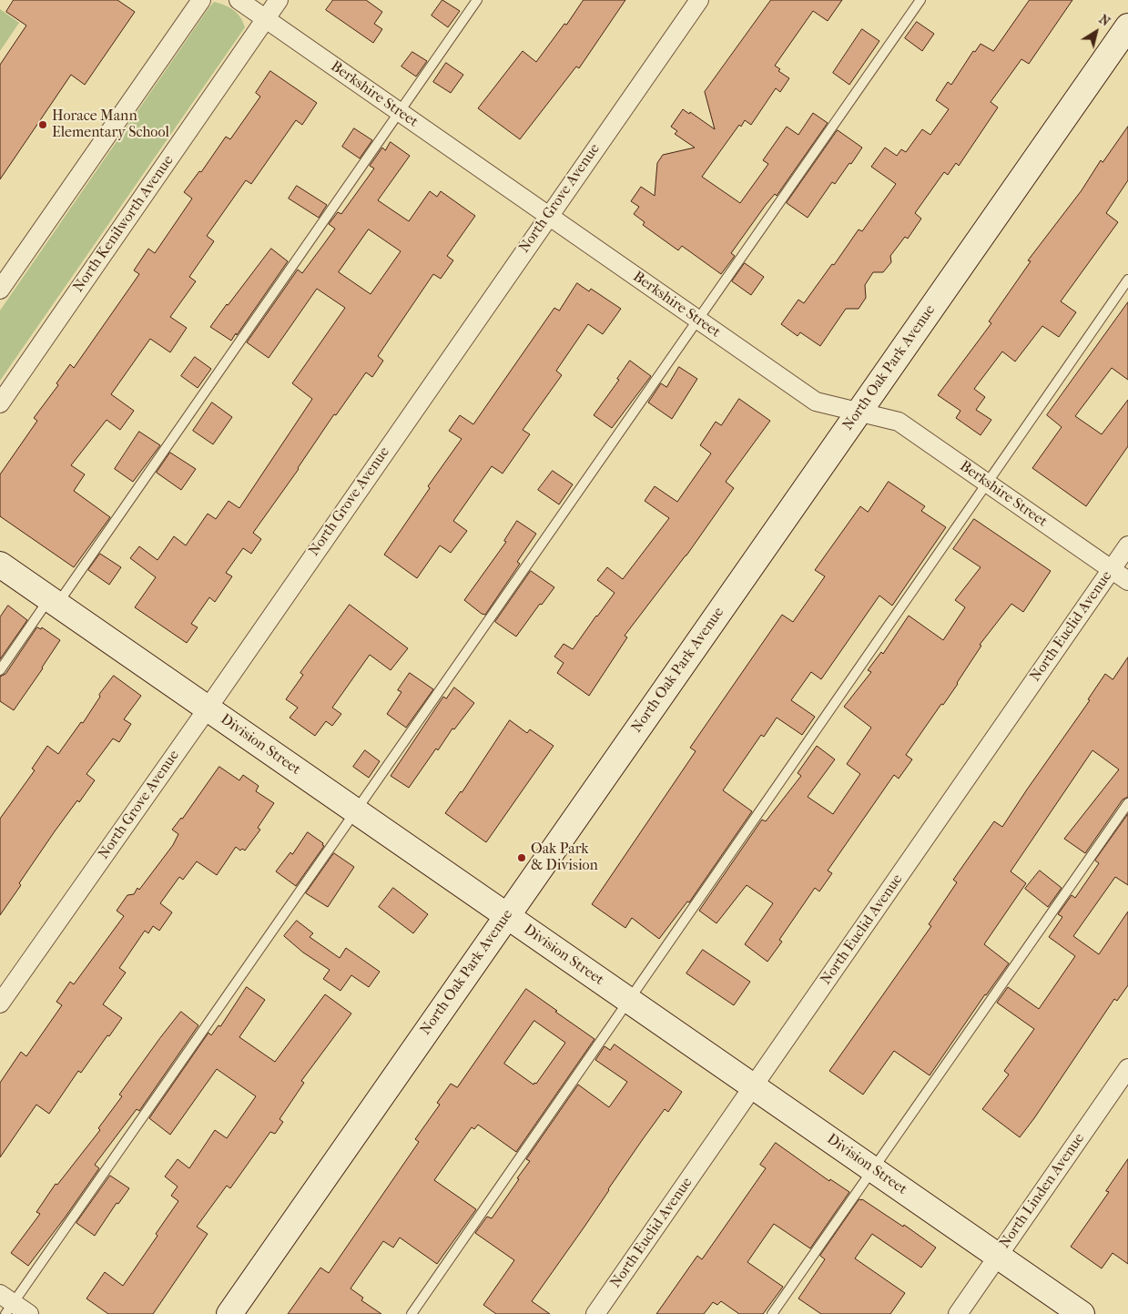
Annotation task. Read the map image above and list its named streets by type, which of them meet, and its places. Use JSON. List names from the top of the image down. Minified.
{"streets":{"street":["Berkshire Street","North Grove Avenue","North Kenilworth Avenue","North Oak Park Avenue","North Euclid Avenue","Division Street","North Linden Avenue"]},"crossings":[["Berkshire Street","North Grove Avenue"],["Berkshire Street","North Kenilworth Avenue"],["Berkshire Street","North Oak Park Avenue"],["Berkshire Street","North Euclid Avenue"],["North Grove Avenue","Division Street"],["North Oak Park Avenue","Division Street"],["North Euclid Avenue","Division Street"],["Division Street","North Linden Avenue"]],"places":["Horace Mann Elementary School","Oak Park & Division"],"north":"top right"}
